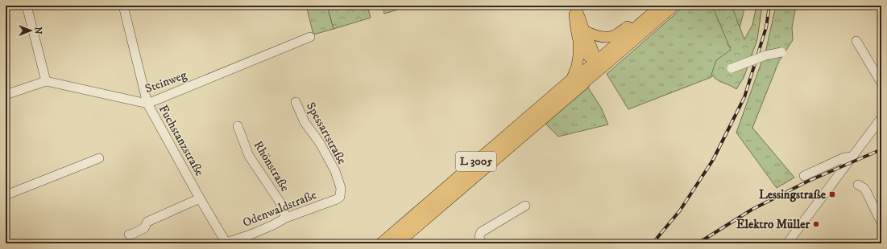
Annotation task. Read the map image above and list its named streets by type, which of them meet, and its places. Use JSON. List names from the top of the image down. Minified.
{"streets":{"highway":["L 3005"],"street":["Steinweg","Spessartstraße","Fuchstanzstraße","Rhönstraße","Odenwaldstraße"]},"crossings":[["Steinweg","Fuchstanzstraße"],["Spessartstraße","Odenwaldstraße"],["Fuchstanzstraße","Odenwaldstraße"],["Rhönstraße","Odenwaldstraße"]],"places":{"transit":["Lessingstraße"],"other":["Elektro Müller"]},"north":"right"}
